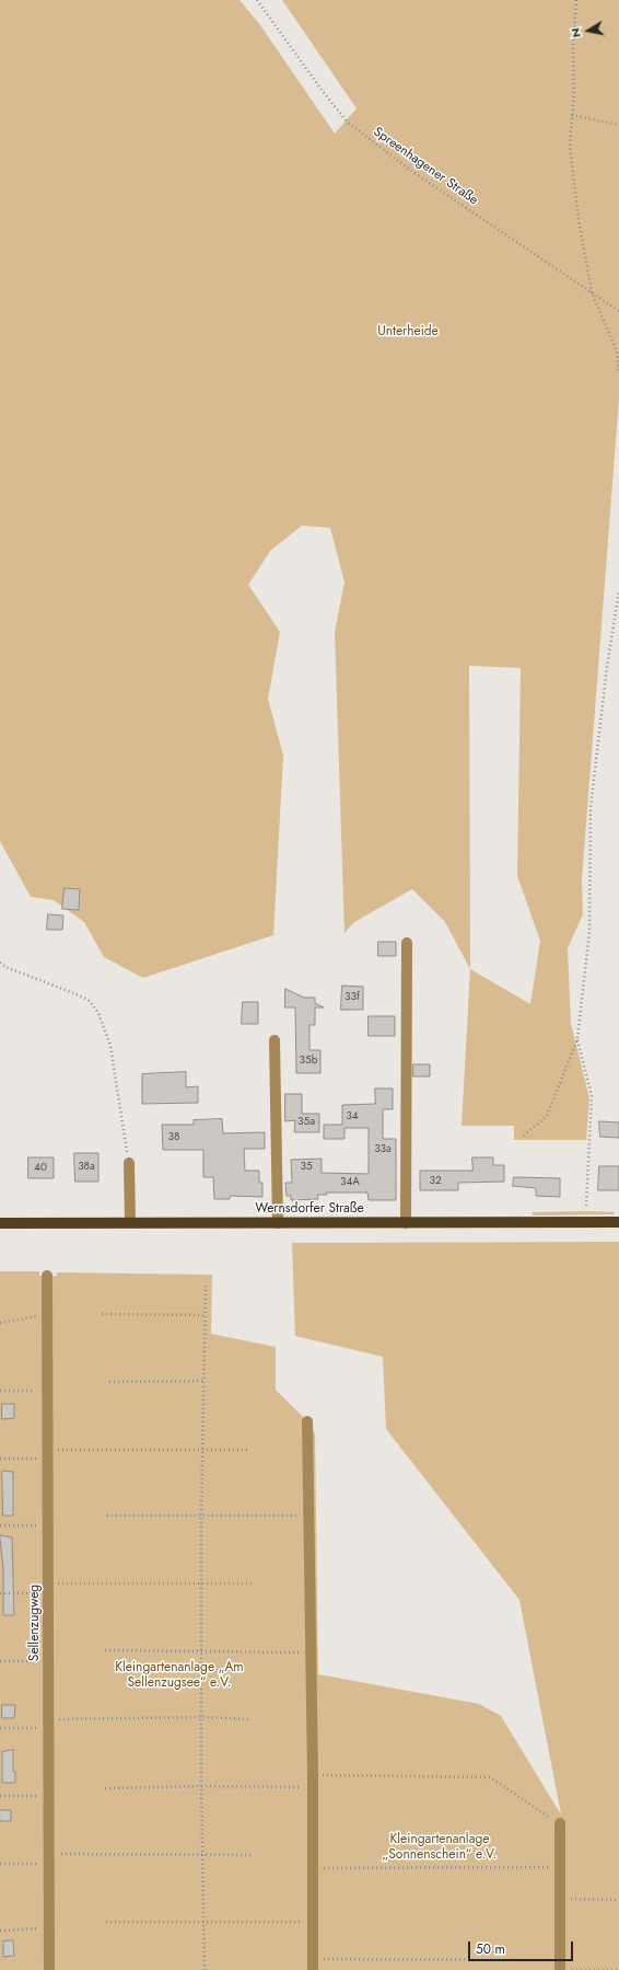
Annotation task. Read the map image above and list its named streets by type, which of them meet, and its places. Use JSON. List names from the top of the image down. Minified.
{"streets":{"main road":["Wernsdorfer Straße"],"lane":["Sellenzugweg"],"path":["Spreenhagener Straße"]},"parks":["Unterheide","Kleingartenanlage „Am Sellenzugsee“ e.V.","Kleingartenanlage „Sonnenschein“ e.V."],"house_numbers":["33f","35b","34","35a","38","33a","38a","35","40","32","34A"],"scale_bar":"50 m","north":"left"}
